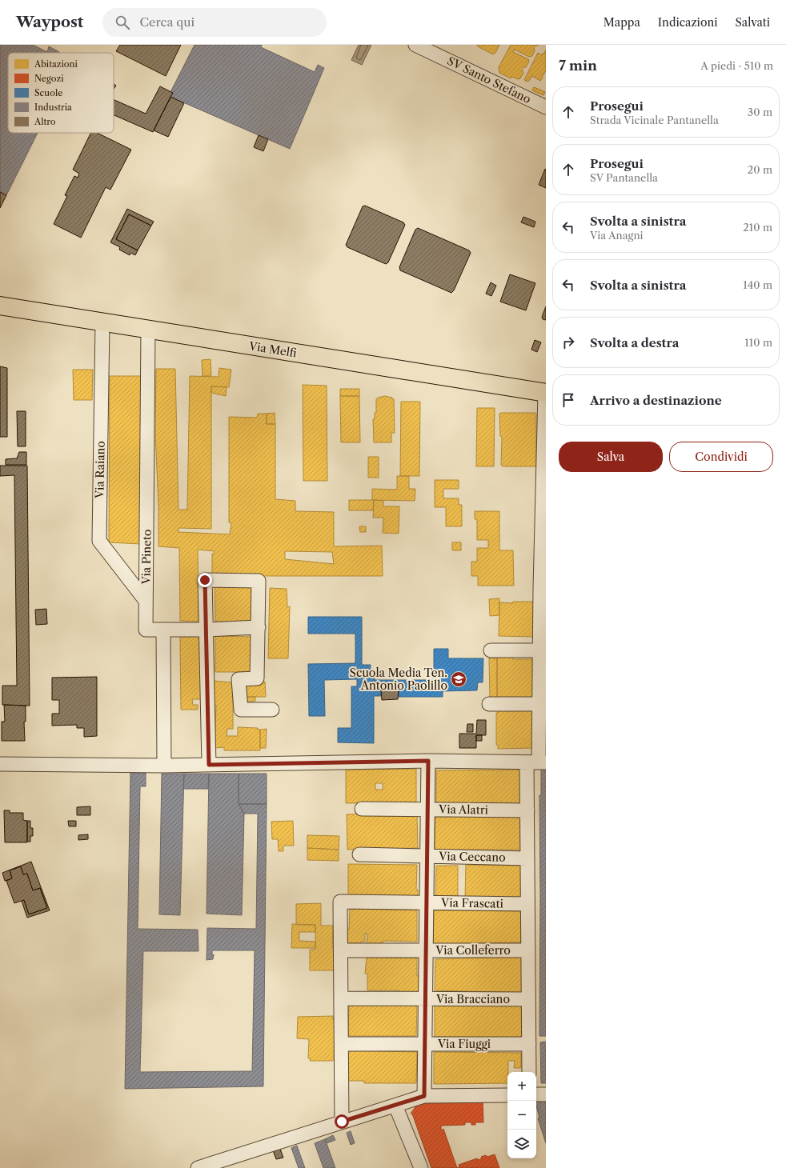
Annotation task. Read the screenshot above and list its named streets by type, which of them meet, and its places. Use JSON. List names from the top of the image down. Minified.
{"streets":{"main road":["Via Melfi"],"street":["SV Santo Stefano","Via Raiano","Via Pineto","Via Alatri","Via Ceccano","Via Frascati","Via Colleferro","Via Bracciano","Via Fiuggi"]},"crossings":[["Via Melfi","Via Raiano"],["Via Melfi","Via Pineto"],["Via Raiano","Via Pineto"],["Via Frascati","Via Colleferro"]],"places":{"school or university":["Scuola Media Ten. Antonio Paolillo"]},"legend":["Abitazioni","Negozi","Scuole","Industria","Altro"],"page":{"header":"Waypost","search":"Cerca qui","nav":["Mappa","Indicazioni","Salvati"],"heading":["7 min","A piedi · 510 m"],"list":[["Prosegui","Strada Vicinale Pantanella","30 m"],["Prosegui","SV Pantanella","20 m"],["Svolta a sinistra","Via Anagni","210 m"],["Svolta a sinistra","140 m"],["Svolta a destra","110 m"],"Arrivo a destinazione"],"buttons":["Salva","Condividi"],"map_buttons":["+","−"]}}
